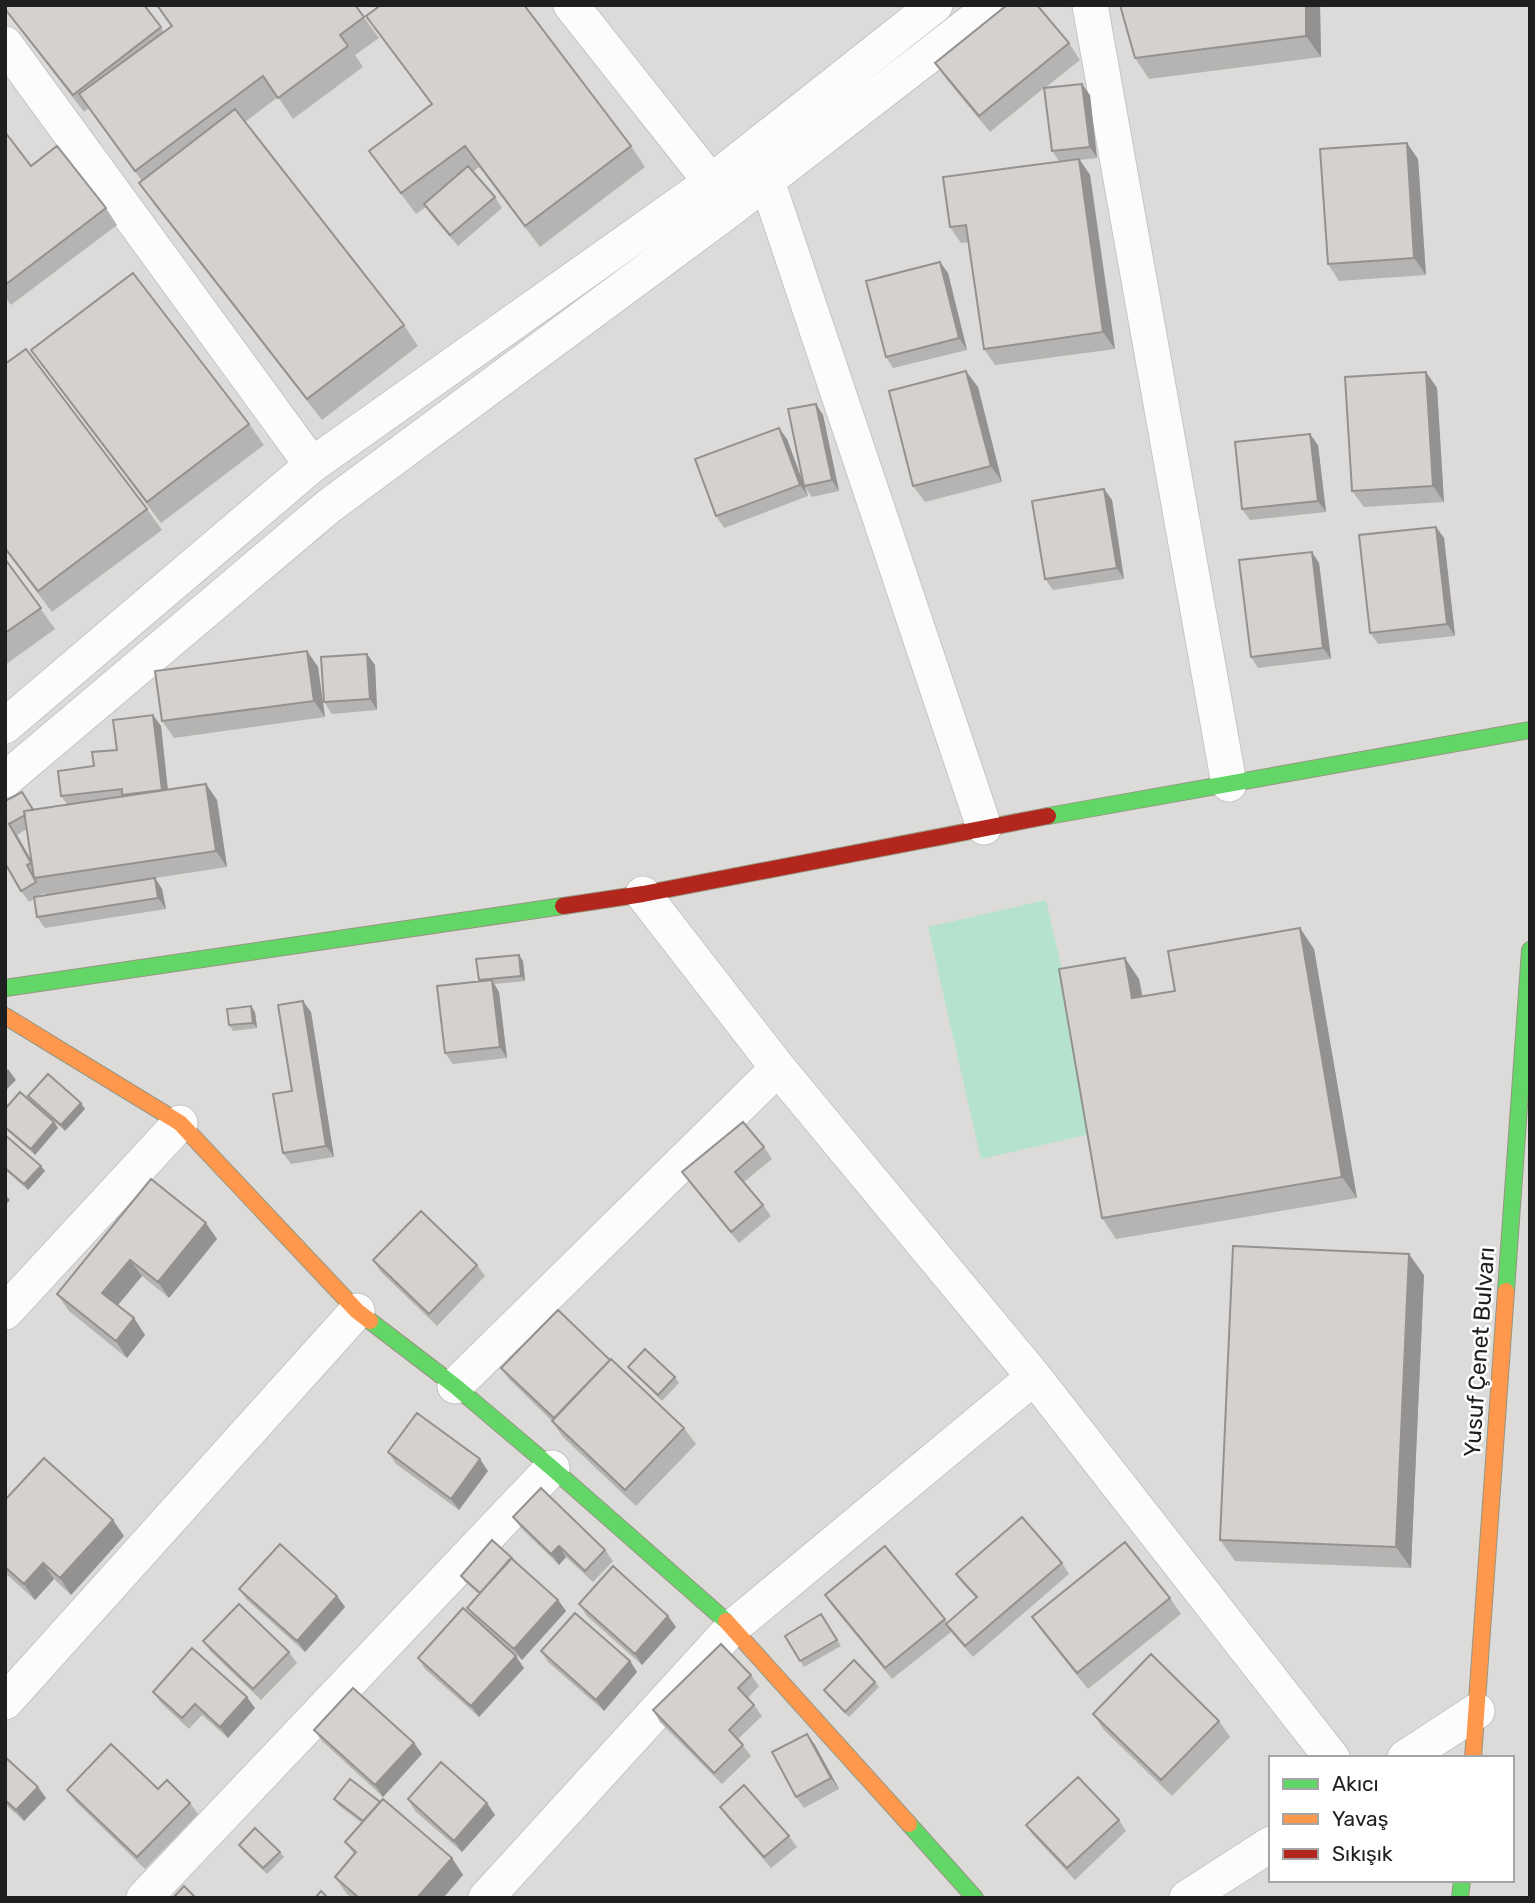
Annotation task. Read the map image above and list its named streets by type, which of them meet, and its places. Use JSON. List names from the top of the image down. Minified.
{"streets":{"main road":["Yusuf Çenet Bulvarı"]},"legend":["Akıcı","Yavaş","Sıkışık"]}
